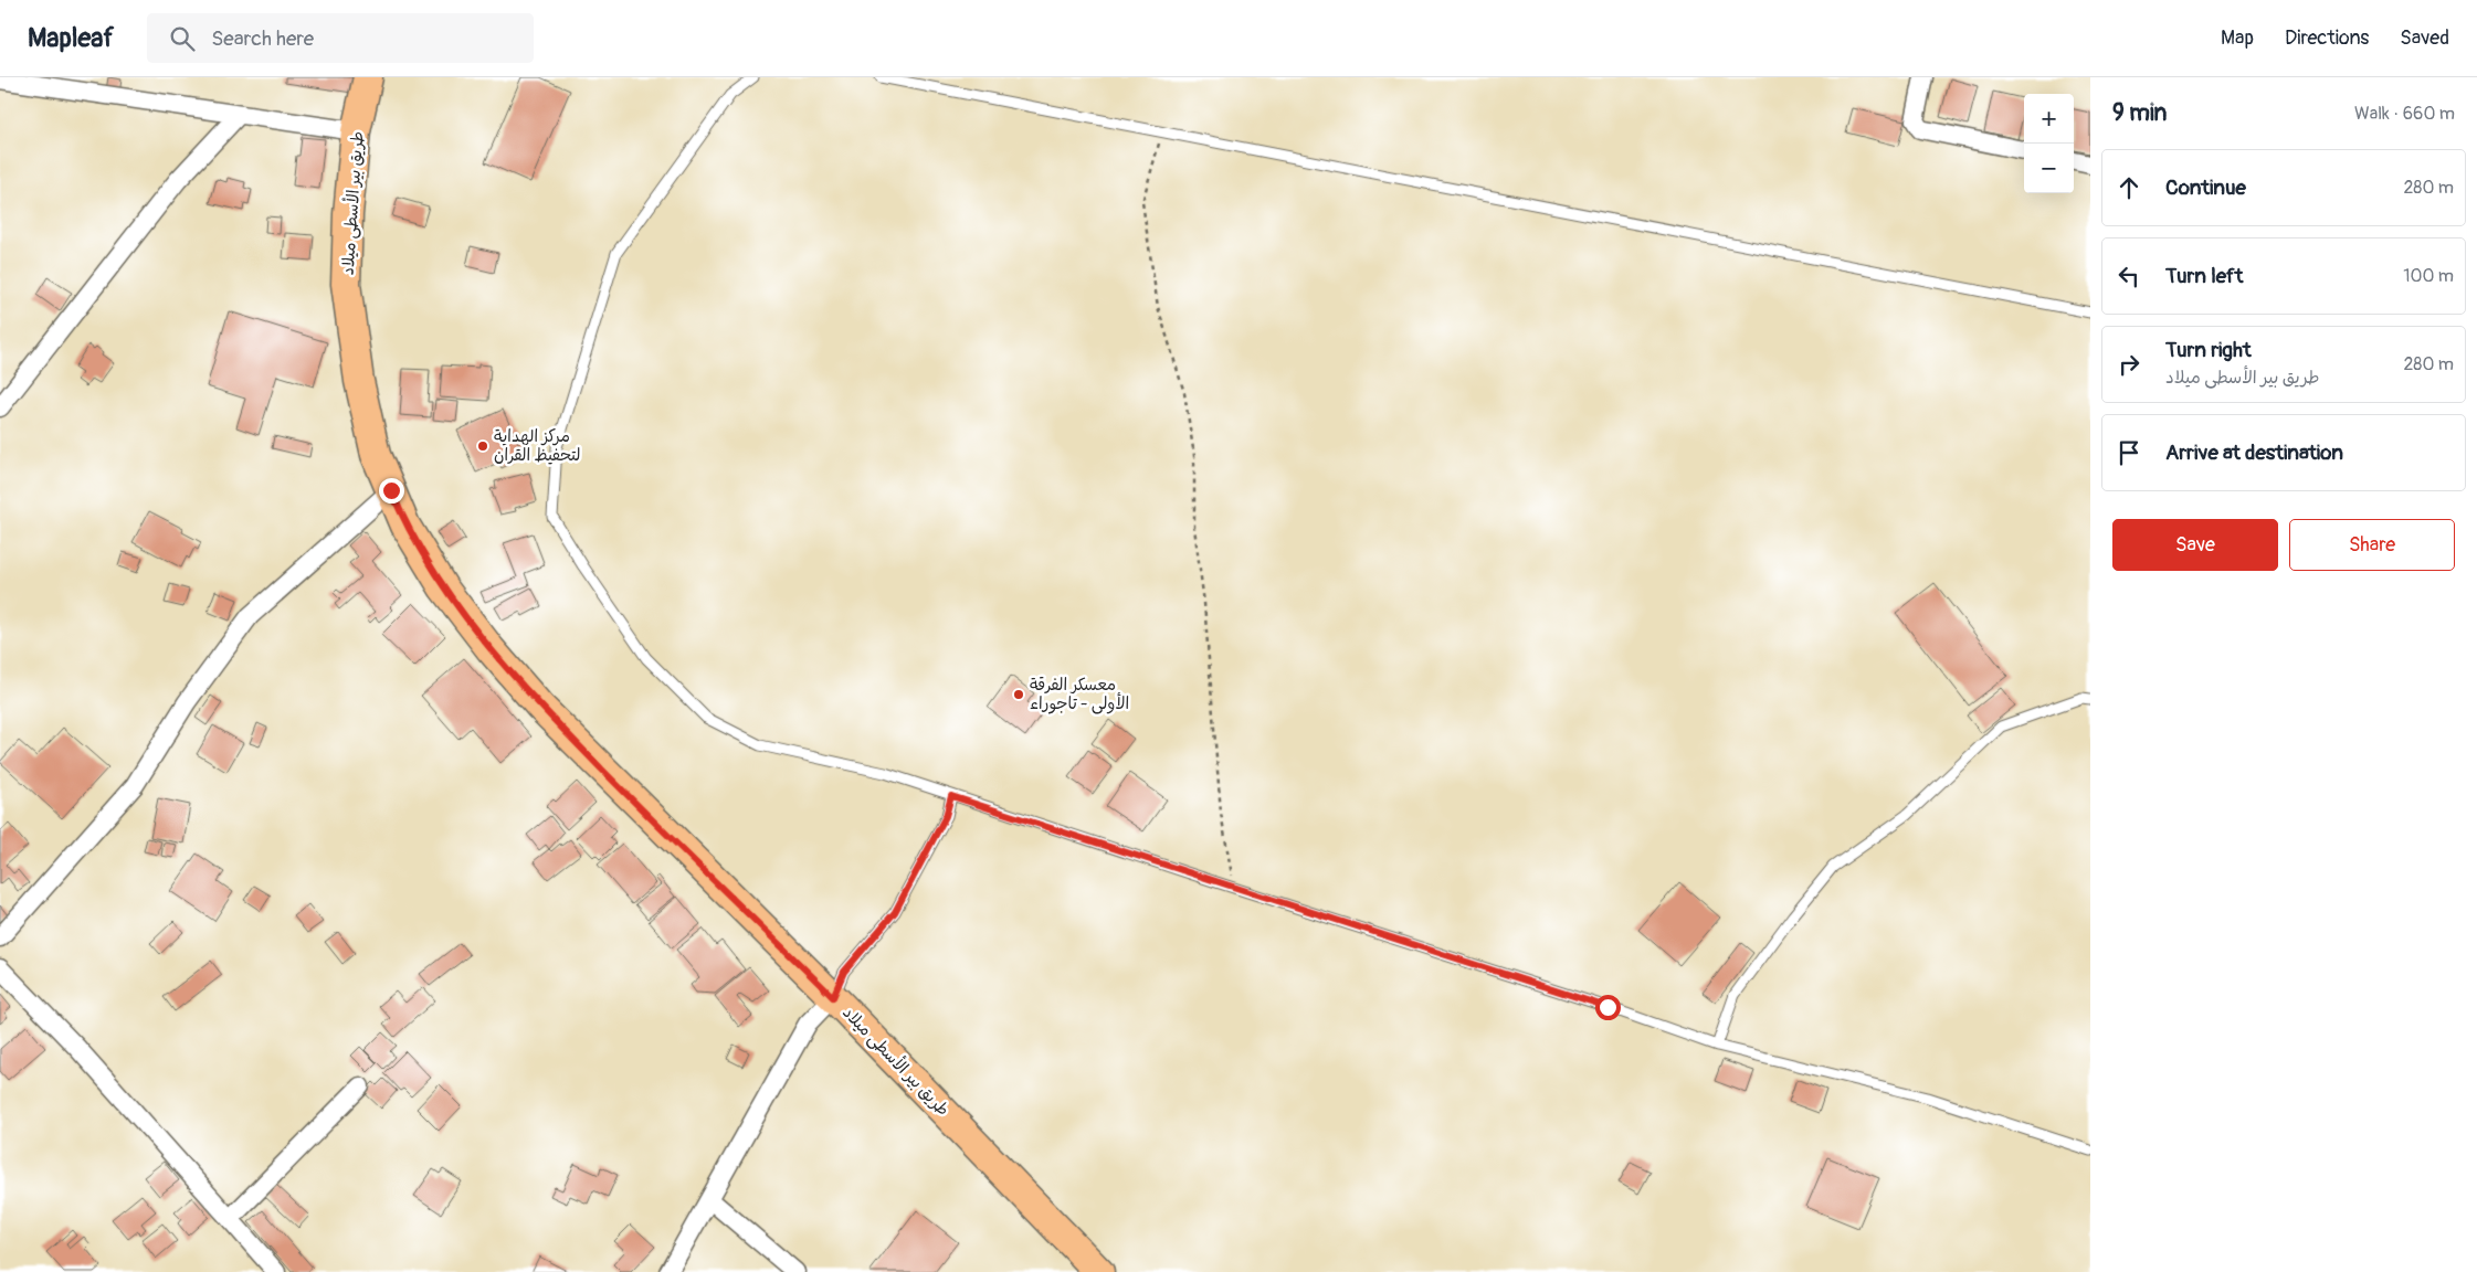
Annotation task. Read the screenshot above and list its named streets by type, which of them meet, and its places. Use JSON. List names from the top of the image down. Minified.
{"streets":{"main road":["طريق بير الأسطى ميلاد"]},"places":["مركز الهداية لتحفيظ القران","معسكر الفرقة الأولى - تاجوراء"],"page":{"header":"Mapleaf","search":"Search here","nav":["Map","Directions","Saved"],"heading":["9 min","Walk · 660 m"],"map_buttons":["+","−"],"list":[["Continue","280 m"],["Turn left","100 m"],["Turn right","طريق بير الأسطى ميلاد","280 m"],"Arrive at destination"],"buttons":["Save","Share"]}}
